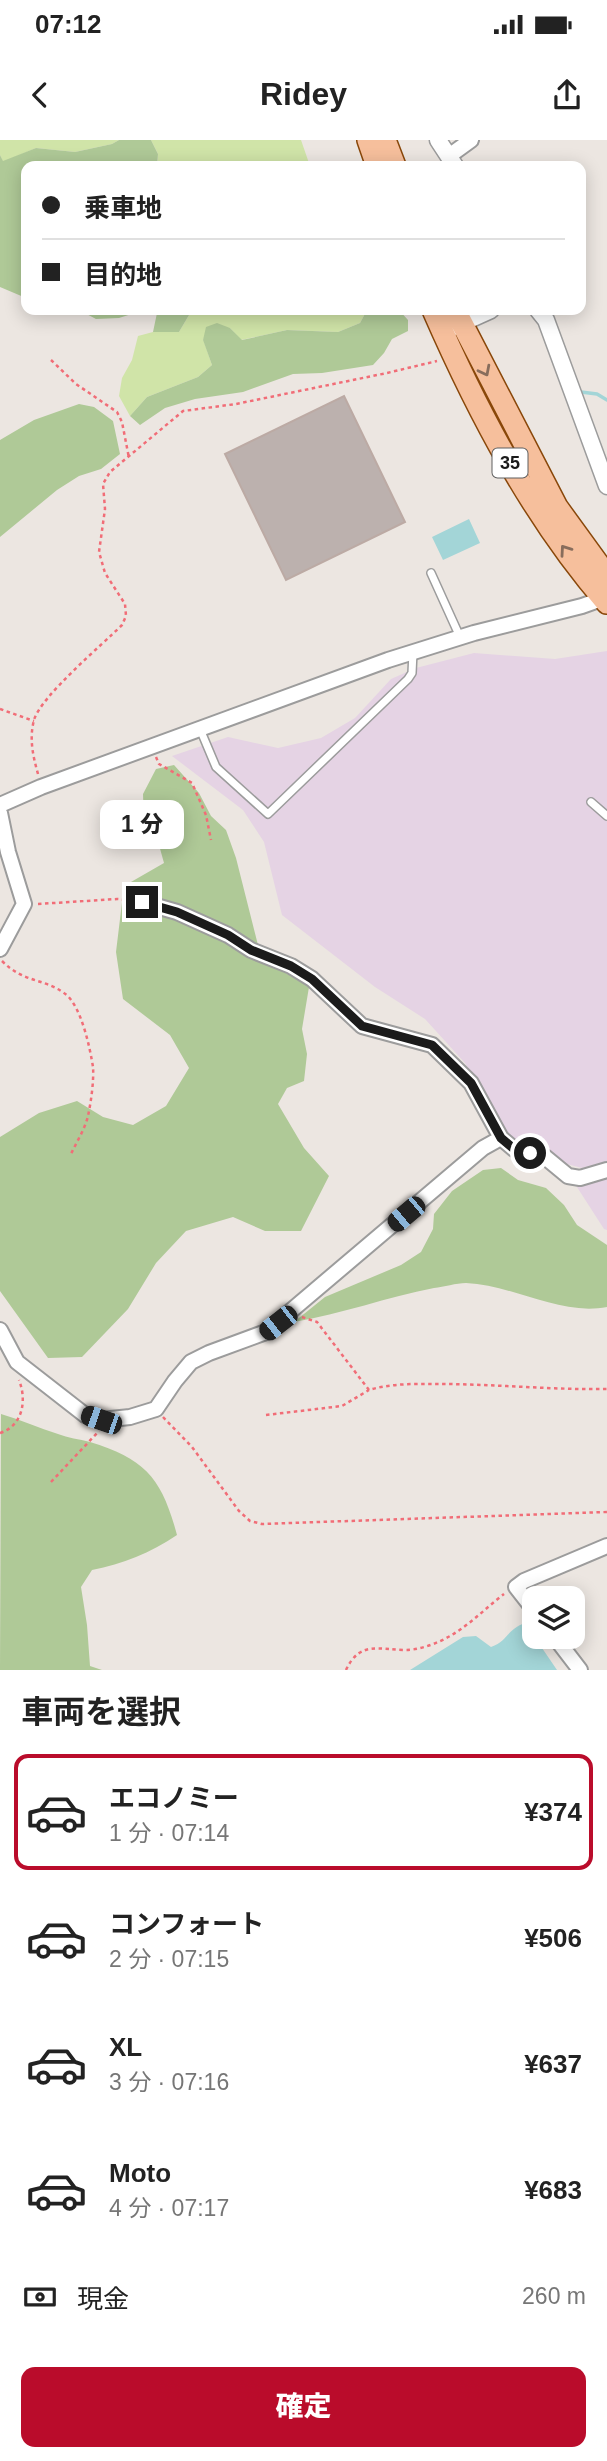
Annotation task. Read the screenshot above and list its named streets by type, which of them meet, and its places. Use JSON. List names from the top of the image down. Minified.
{"streets":{"main road":["35"]},"page":{"status":"07:12","header":"Ridey","banner":["乗車地","目的地"],"bubble":"1 分","heading":"車両を選択","list":[{"name":"エコノミー","note":"1 分 · 07:14","value":"¥374"},{"name":"コンフォート","note":"2 分 · 07:15","value":"¥506"},{"name":"XL","note":"3 分 · 07:16","value":"¥637"},{"name":"Moto","note":"4 分 · 07:17","value":"¥683"}],"pay":["現金","260 m"],"buttons":"確定"}}
